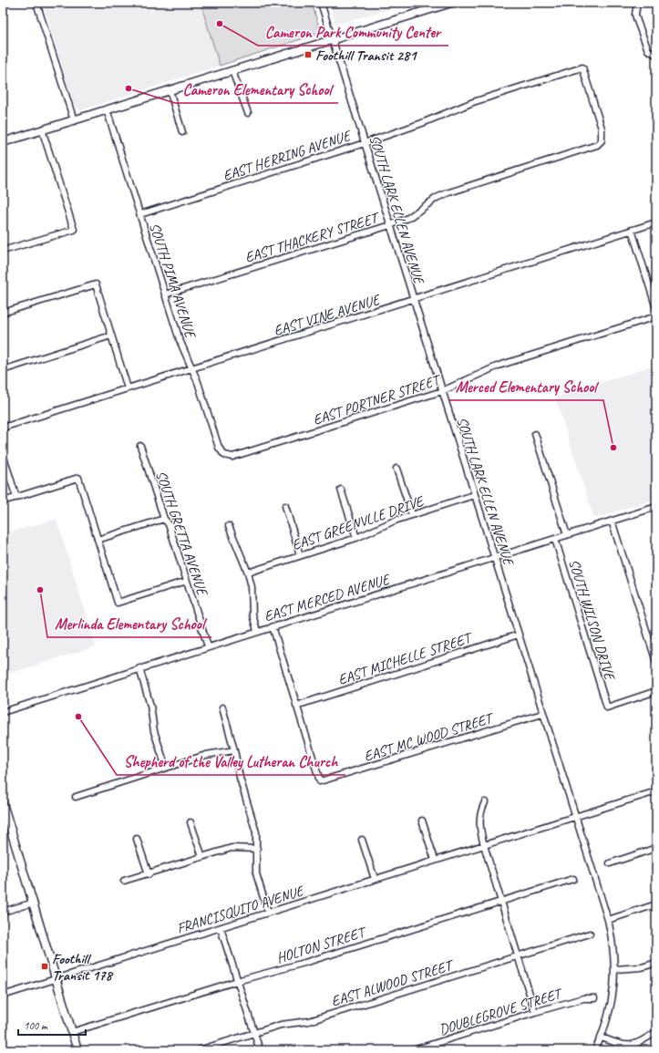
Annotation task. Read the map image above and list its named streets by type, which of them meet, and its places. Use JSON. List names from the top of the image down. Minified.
{"streets":{"street":["EAST HERRING AVENUE","SOUTH LARK ELLEN AVENUE","EAST THACKERY STREET","SOUTH PIMA AVENUE","EAST VINE AVENUE","EAST PORTNER STREET","EAST GREENVLLE DRIVE","SOUTH GRETTA AVENUE","EAST MERCED AVENUE","SOUTH WILSON DRIVE","EAST MICHELLE STREET","EAST MC WOOD STREET","FRANCISQUITO AVENUE","HOLTON STREET","EAST ALWOOD STREET","DOUBLEGROVE STREET"]},"crossings":[["EAST HERRING AVENUE","SOUTH LARK ELLEN AVENUE"],["EAST HERRING AVENUE","EAST THACKERY STREET"],["EAST HERRING AVENUE","SOUTH PIMA AVENUE"],["SOUTH LARK ELLEN AVENUE","EAST THACKERY STREET"],["SOUTH LARK ELLEN AVENUE","EAST VINE AVENUE"],["SOUTH LARK ELLEN AVENUE","EAST PORTNER STREET"],["SOUTH LARK ELLEN AVENUE","EAST GREENVLLE DRIVE"],["SOUTH LARK ELLEN AVENUE","EAST MERCED AVENUE"],["SOUTH LARK ELLEN AVENUE","EAST MICHELLE STREET"],["SOUTH LARK ELLEN AVENUE","EAST MC WOOD STREET"],["SOUTH LARK ELLEN AVENUE","FRANCISQUITO AVENUE"],["EAST THACKERY STREET","SOUTH PIMA AVENUE"],["SOUTH PIMA AVENUE","EAST VINE AVENUE"],["SOUTH PIMA AVENUE","EAST PORTNER STREET"],["SOUTH GRETTA AVENUE","EAST MERCED AVENUE"],["EAST MERCED AVENUE","SOUTH WILSON DRIVE"],["EAST MICHELLE STREET","EAST MC WOOD STREET"]],"places":{"other":["Cameron Park Community Center","Cameron Elementary School","Merced Elementary School","Merlinda Elementary School","Shepherd of the Valley Lutheran Church"],"transit":["Foothill Transit 281","Foothill Transit 178"]},"scale_bar":"100 m"}
